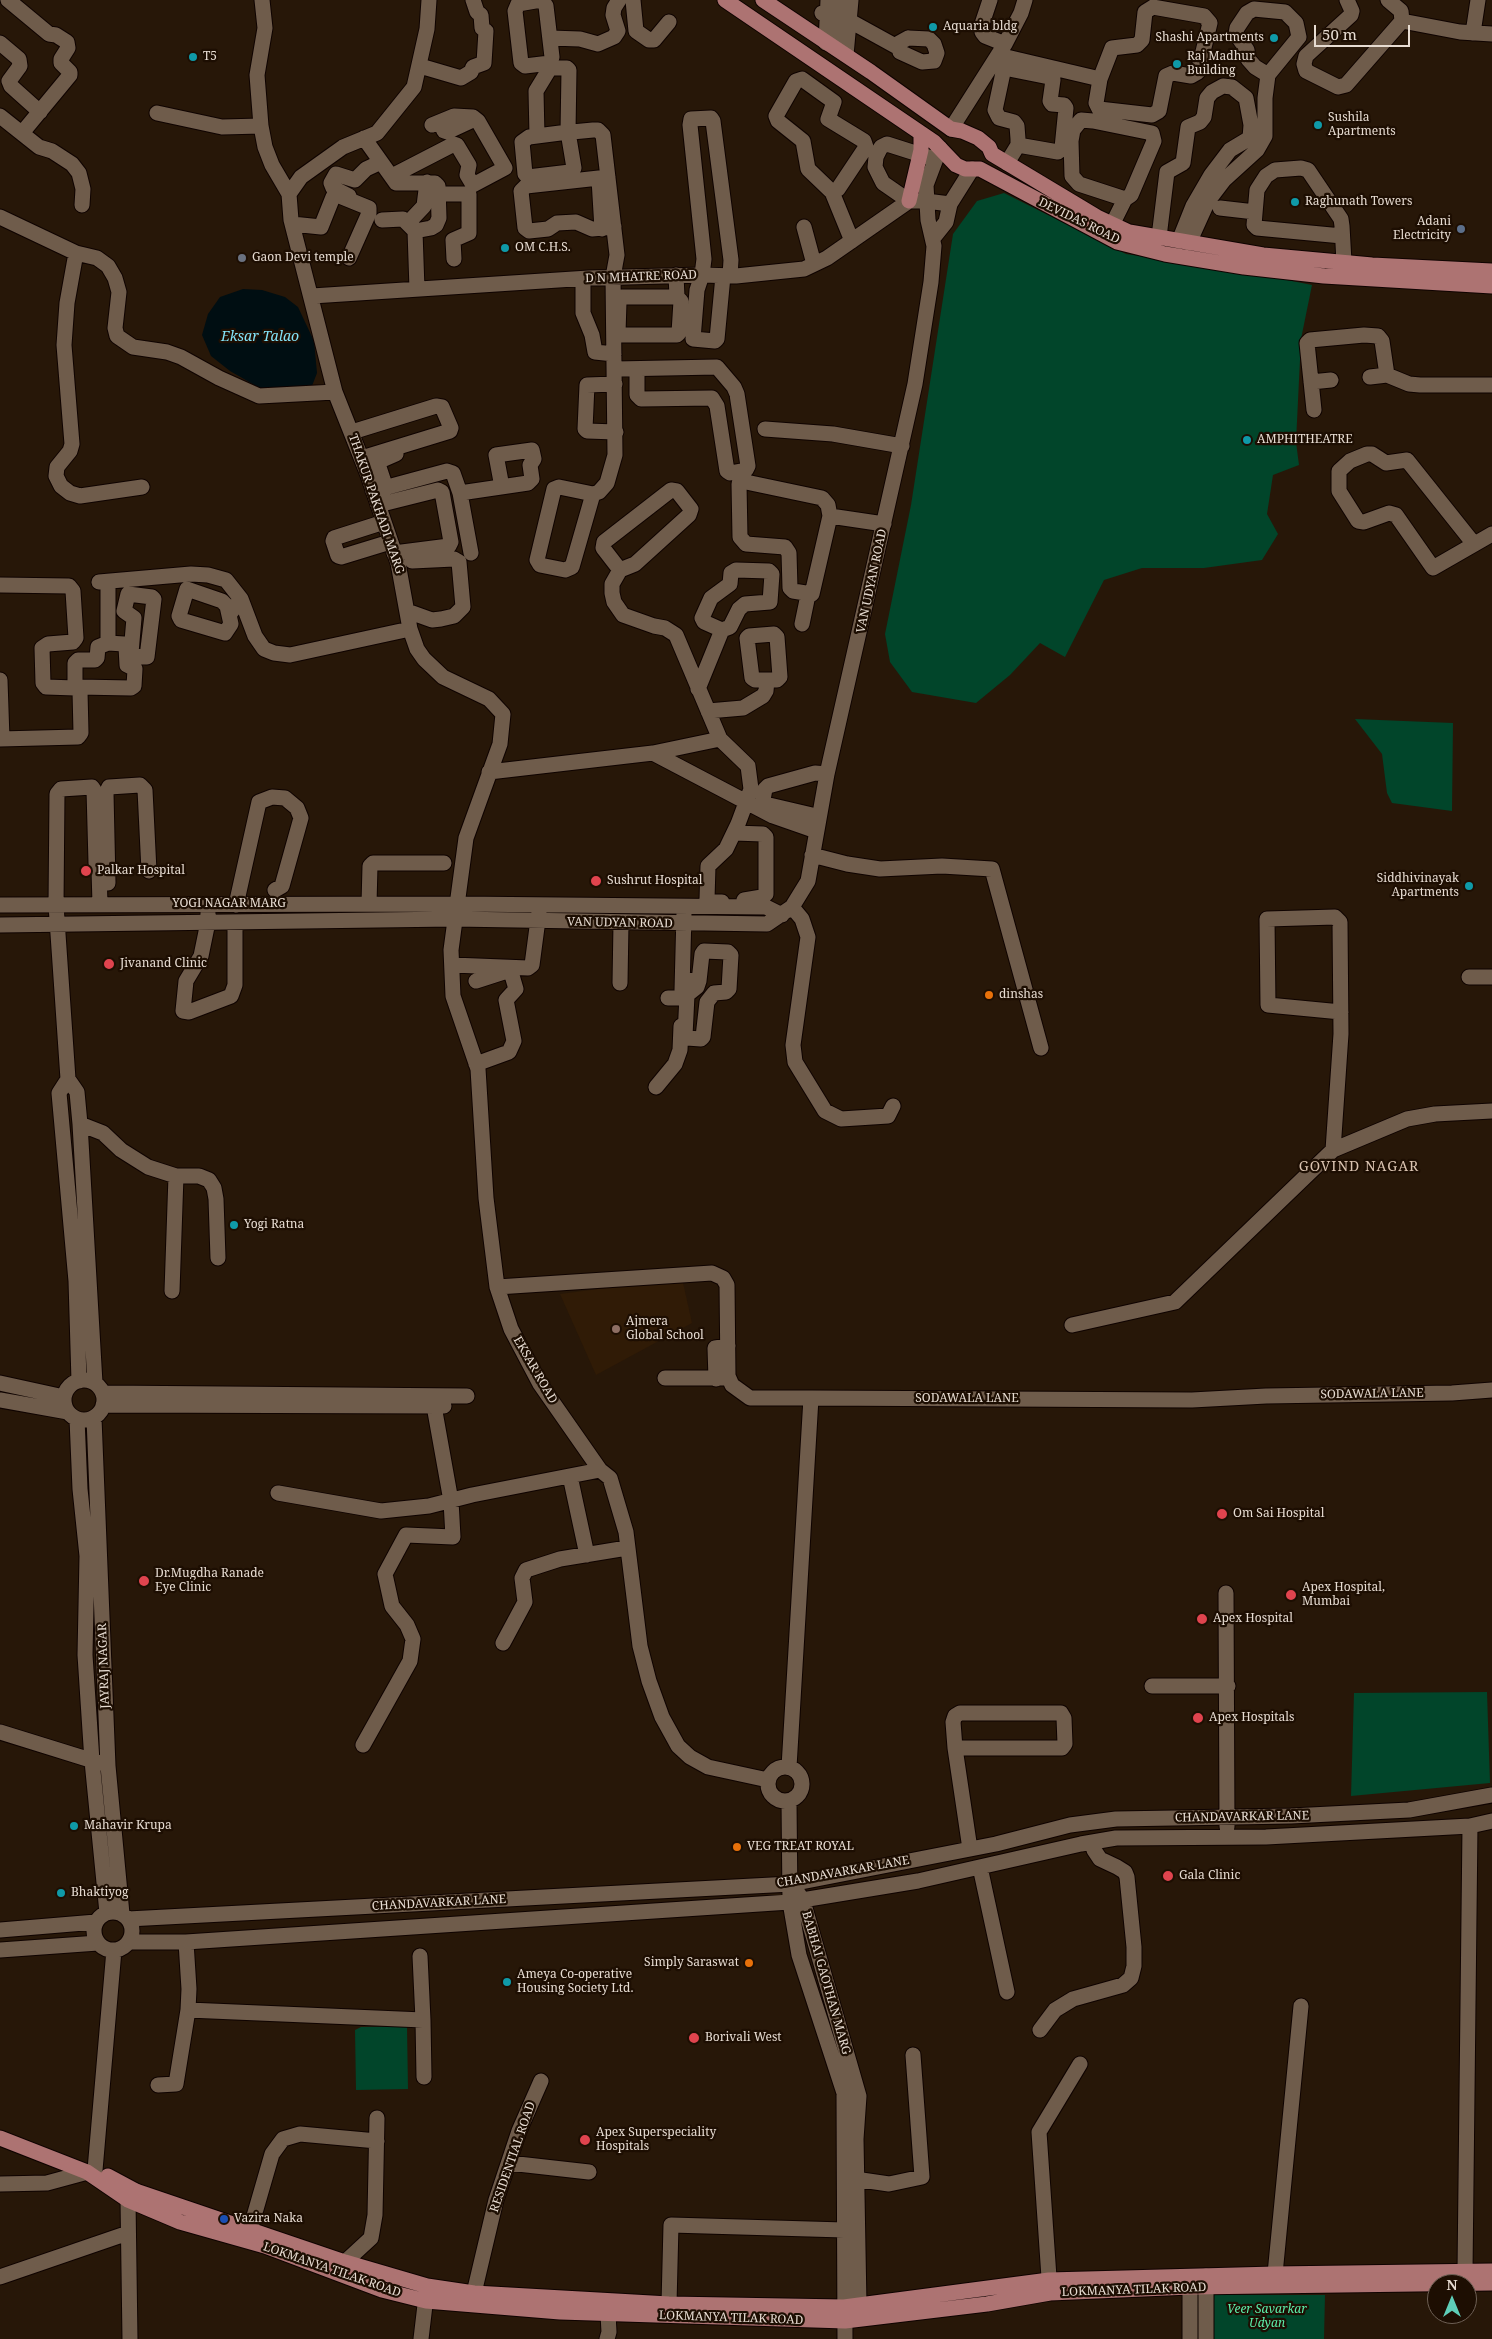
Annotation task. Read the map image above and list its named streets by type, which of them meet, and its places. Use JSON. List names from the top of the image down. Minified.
{"streets":{"main road":["DEVIDAS ROAD","LOKMANYA TILAK ROAD"],"street":["D N MHATRE ROAD","THAKUR PAKHADI MARG","VAN UDYAN ROAD","YOGI NAGAR MARG","EKSAR ROAD","SODAWALA LANE","JAYRAJ NAGAR","CHANDAVARKAR LANE","BABHAI GAOTHAN MARG","RESIDENTIAL ROAD"]},"crossings":[["DEVIDAS ROAD","VAN UDYAN ROAD"],["D N MHATRE ROAD","THAKUR PAKHADI MARG"],["THAKUR PAKHADI MARG","VAN UDYAN ROAD"],["THAKUR PAKHADI MARG","YOGI NAGAR MARG"],["THAKUR PAKHADI MARG","EKSAR ROAD"],["VAN UDYAN ROAD","YOGI NAGAR MARG"],["VAN UDYAN ROAD","EKSAR ROAD"],["YOGI NAGAR MARG","EKSAR ROAD"],["JAYRAJ NAGAR","CHANDAVARKAR LANE"],["CHANDAVARKAR LANE","BABHAI GAOTHAN MARG"],["BABHAI GAOTHAN MARG","LOKMANYA TILAK ROAD"],["RESIDENTIAL ROAD","LOKMANYA TILAK ROAD"]],"districts":["GOVIND NAGAR"],"water":["Eksar Talao"],"parks":["Veer Savarkar Udyan"],"places":["Aquaria bldg","Shashi Apartments","T5","Raj Madhur Building","Sushila Apartments","Raghunath Towers","Adani Electricity","OM C.H.S.","Gaon Devi temple","AMPHITHEATRE","Palkar Hospital","Sushrut Hospital","Siddhivinayak Apartments","Jivanand Clinic","dinshas","Yogi Ratna","Ajmera Global School","Om Sai Hospital","Dr.Mugdha Ranade Eye Clinic","Apex Hospital, Mumbai","Apex Hospital","Apex Hospitals","Mahavir Krupa","VEG TREAT ROYAL","Gala Clinic","Bhaktiyog","Simply Saraswat","Ameya Co-operative Housing Society Ltd.","Borivali West","Apex Superspeciality Hospitals","Vazira Naka"],"scale_bar":"50 m","north":"top"}
